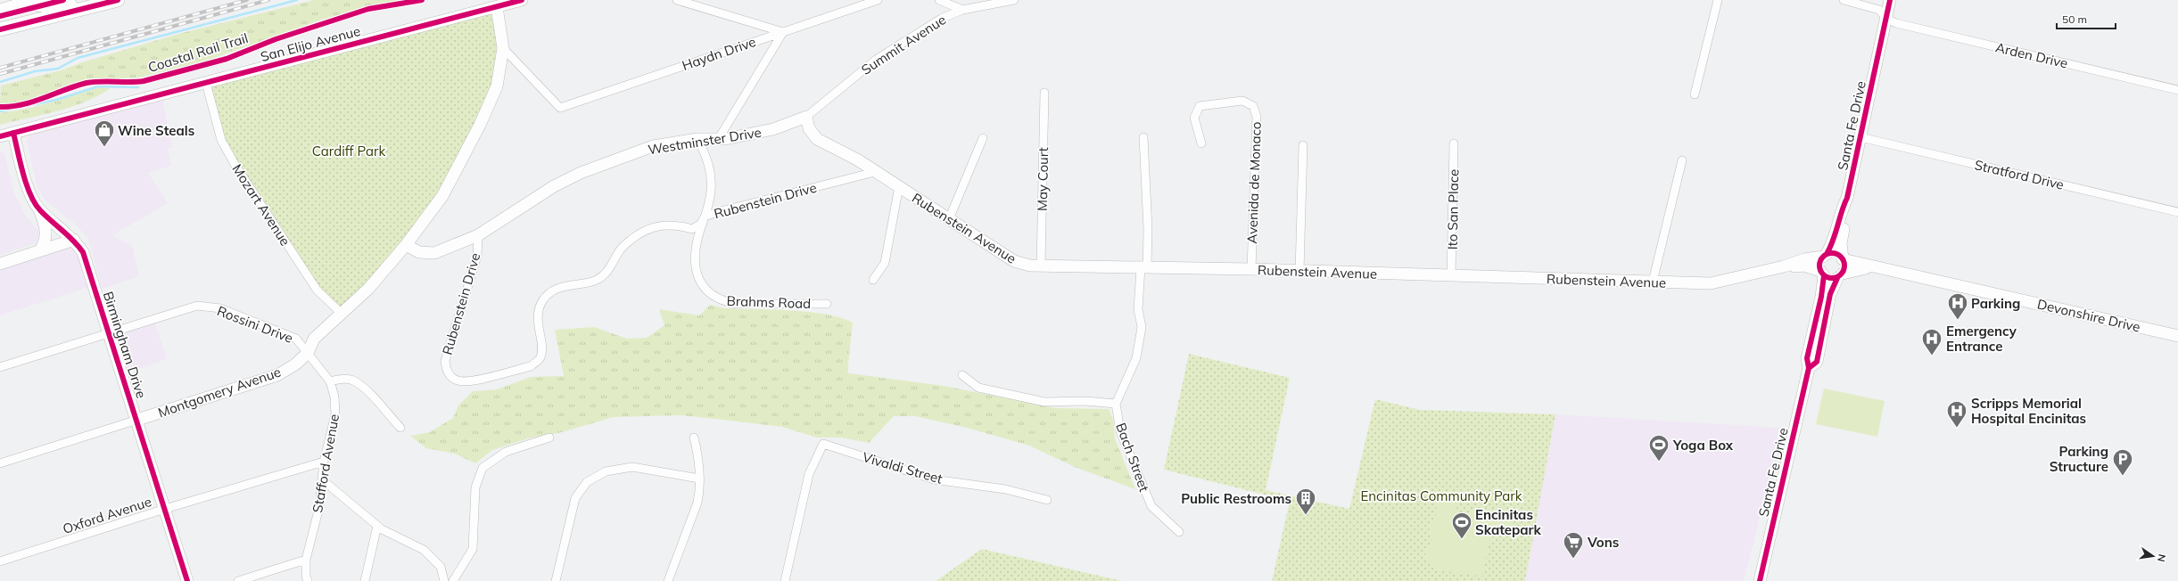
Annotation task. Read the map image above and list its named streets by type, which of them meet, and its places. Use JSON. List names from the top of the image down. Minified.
{"streets":{"street":["San Elijo Avenue","Summit Avenue","Haydn Drive","Arden Drive","Santa Fe Drive","Westminster Drive","Stratford Drive","May Court","Avenida de Monaco","Rubenstein Drive","Mozart Avenue","Ito San Place","Rubenstein Avenue","Brahms Road","Devonshire Drive","Rossini Drive","Birmingham Drive","Montgomery Avenue","Bach Street","Stafford Avenue","Vivaldi Street","Oxford Avenue"],"cycle path":["Coastal Rail Trail"]},"crossings":[["San Elijo Avenue","Mozart Avenue"],["San Elijo Avenue","Birmingham Drive"],["San Elijo Avenue","Montgomery Avenue"],["Summit Avenue","Westminster Drive"],["Haydn Drive","Montgomery Avenue"],["Arden Drive","Santa Fe Drive"],["Santa Fe Drive","Stratford Drive"],["Santa Fe Drive","Rubenstein Avenue"],["Santa Fe Drive","Devonshire Drive"],["Westminster Drive","Rubenstein Drive"],["Westminster Drive","Montgomery Avenue"],["May Court","Rubenstein Avenue"],["Avenida de Monaco","Rubenstein Avenue"],["Rubenstein Drive","Rubenstein Avenue"],["Rubenstein Drive","Brahms Road"],["Mozart Avenue","Montgomery Avenue"],["Ito San Place","Rubenstein Avenue"],["Rubenstein Avenue","Devonshire Drive"],["Rubenstein Avenue","Bach Street"],["Rossini Drive","Birmingham Drive"],["Rossini Drive","Montgomery Avenue"],["Rossini Drive","Stafford Avenue"],["Birmingham Drive","Montgomery Avenue"],["Birmingham Drive","Oxford Avenue"],["Montgomery Avenue","Stafford Avenue"],["Stafford Avenue","Oxford Avenue"]],"parks":["Cardiff Park","Encinitas Community Park"],"places":{"shop":["Wine Steals"],"hospital":["Parking","Emergency Entrance","Scripps Memorial Hospital Encinitas"],"sports":["Yoga Box","Encinitas Skatepark"],"parking":["Parking Structure"],"building":["Public Restrooms"],"supermarket":["Vons"]},"scale_bar":"50 m","north":"right"}
